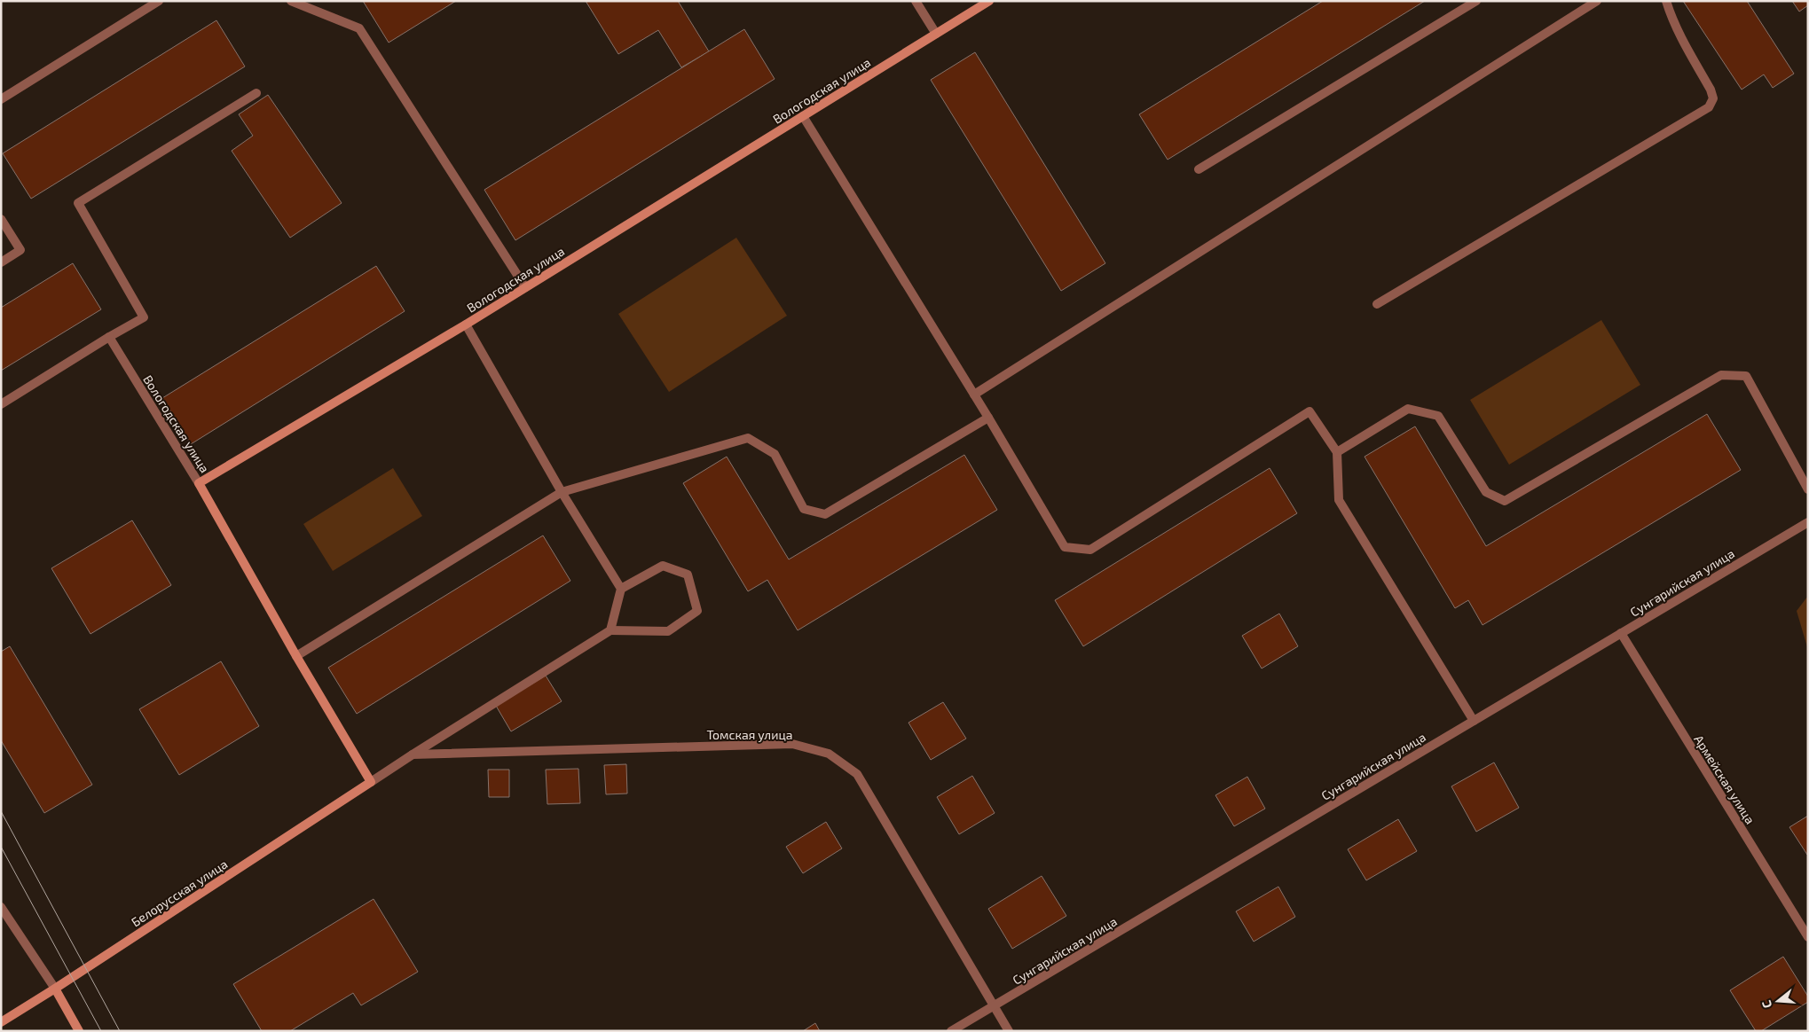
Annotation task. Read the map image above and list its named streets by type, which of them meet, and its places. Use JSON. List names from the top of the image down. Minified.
{"streets":{"street":["Вологодская улица","Сунгарийская улица","Томская улица","Армейская улица","Белорусская улица"]},"crossings":[["Сунгарийская улица","Томская улица"],["Сунгарийская улица","Армейская улица"]],"north":"left"}
